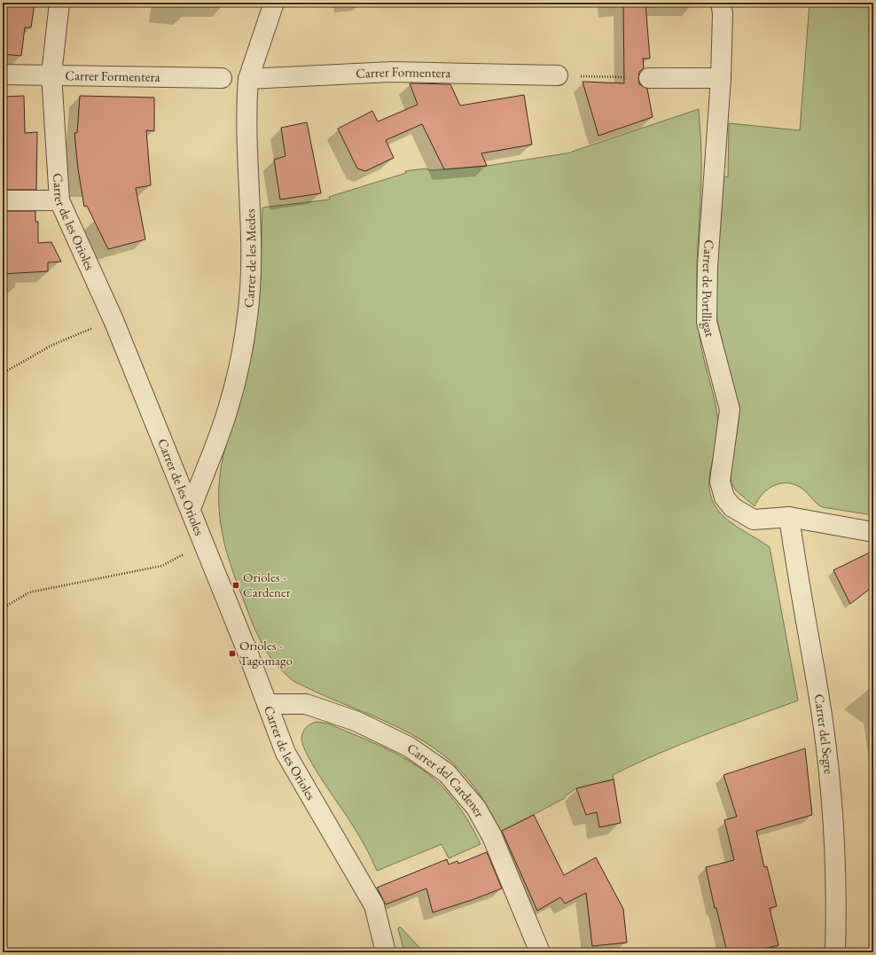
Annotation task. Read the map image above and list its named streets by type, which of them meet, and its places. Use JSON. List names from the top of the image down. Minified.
{"streets":{"street":["Carrer Formentera","Carrer de les Orioles","Carrer de les Medes","Carrer de Portlligat","Carrer del Segre","Carrer del Cardener"]},"crossings":[["Carrer Formentera","Carrer de les Orioles"],["Carrer Formentera","Carrer de les Medes"],["Carrer de les Orioles","Carrer de les Medes"],["Carrer de les Orioles","Carrer del Cardener"],["Carrer de Portlligat","Carrer del Segre"]],"places":{"transit":["Orioles - Cardener","Orioles - Tagomago"]}}
